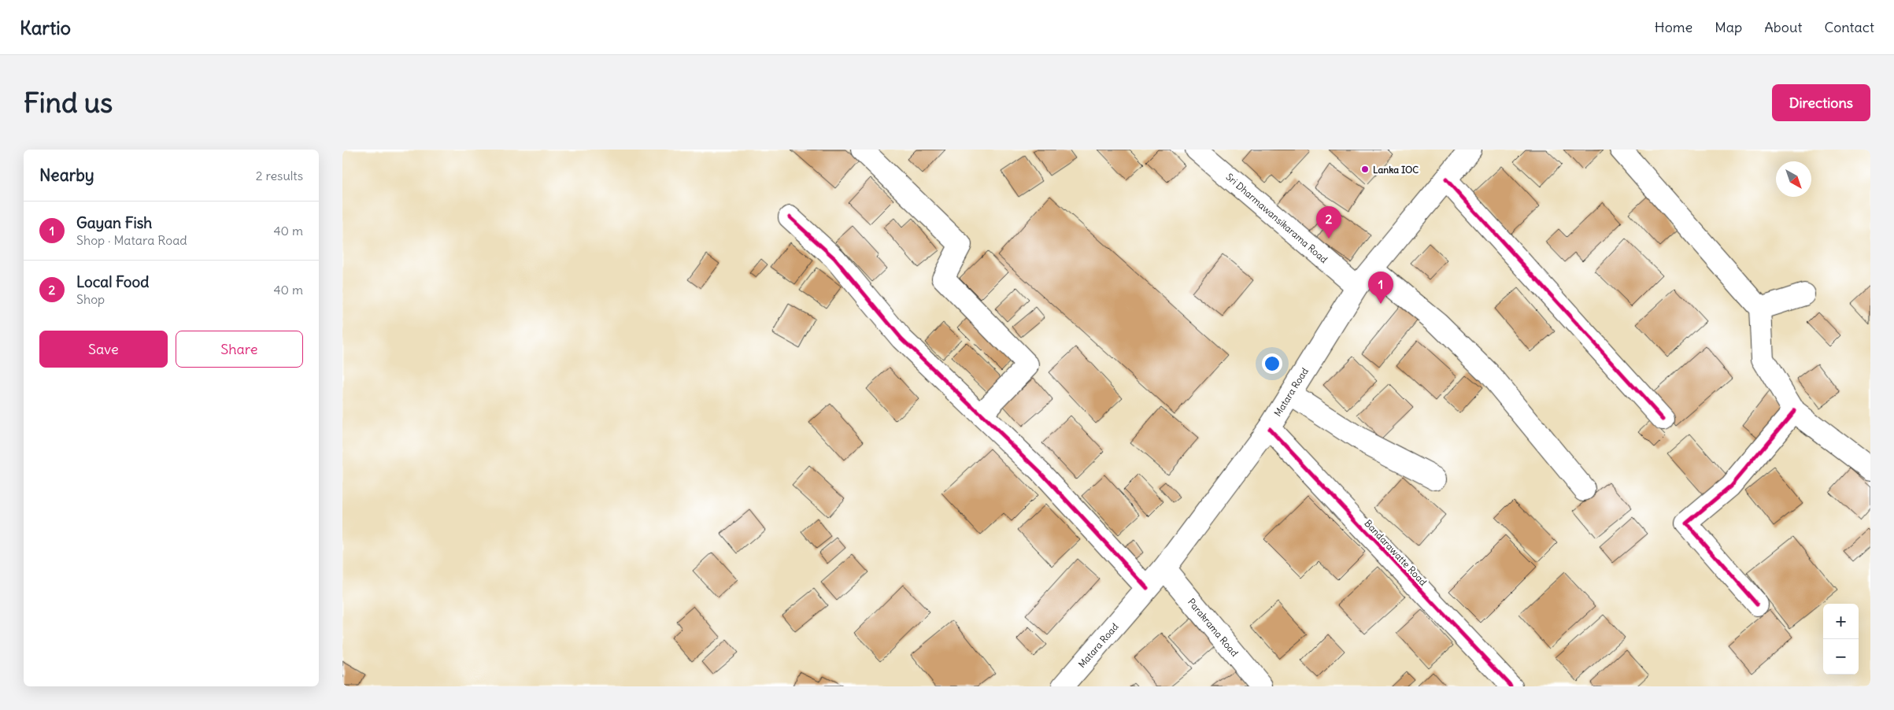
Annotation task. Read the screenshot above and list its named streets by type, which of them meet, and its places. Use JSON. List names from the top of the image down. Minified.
{"streets":{"main road":["Sri Dharmawansikarama Road","Matara Road","Bandarawatte Road","Parakrama Road"]},"crossings":[["Sri Dharmawansikarama Road","Matara Road"],["Matara Road","Bandarawatte Road"],["Matara Road","Parakrama Road"]],"places":["Lanka IOC"],"north":"bottom right","page":{"header":"Kartio","nav":["Home","Map","About","Contact"],"buttons":["Directions",["Save","Share"]],"title":"Find us","heading":["Nearby","2 results"],"list":[{"mark":"1","name":"Gayan Fish","note":"Shop · Matara Road","value":"40 m"},{"mark":"2","name":"Local Food","note":"Shop","value":"40 m"}],"pins":["2","1"],"map_buttons":["+","−"]}}
